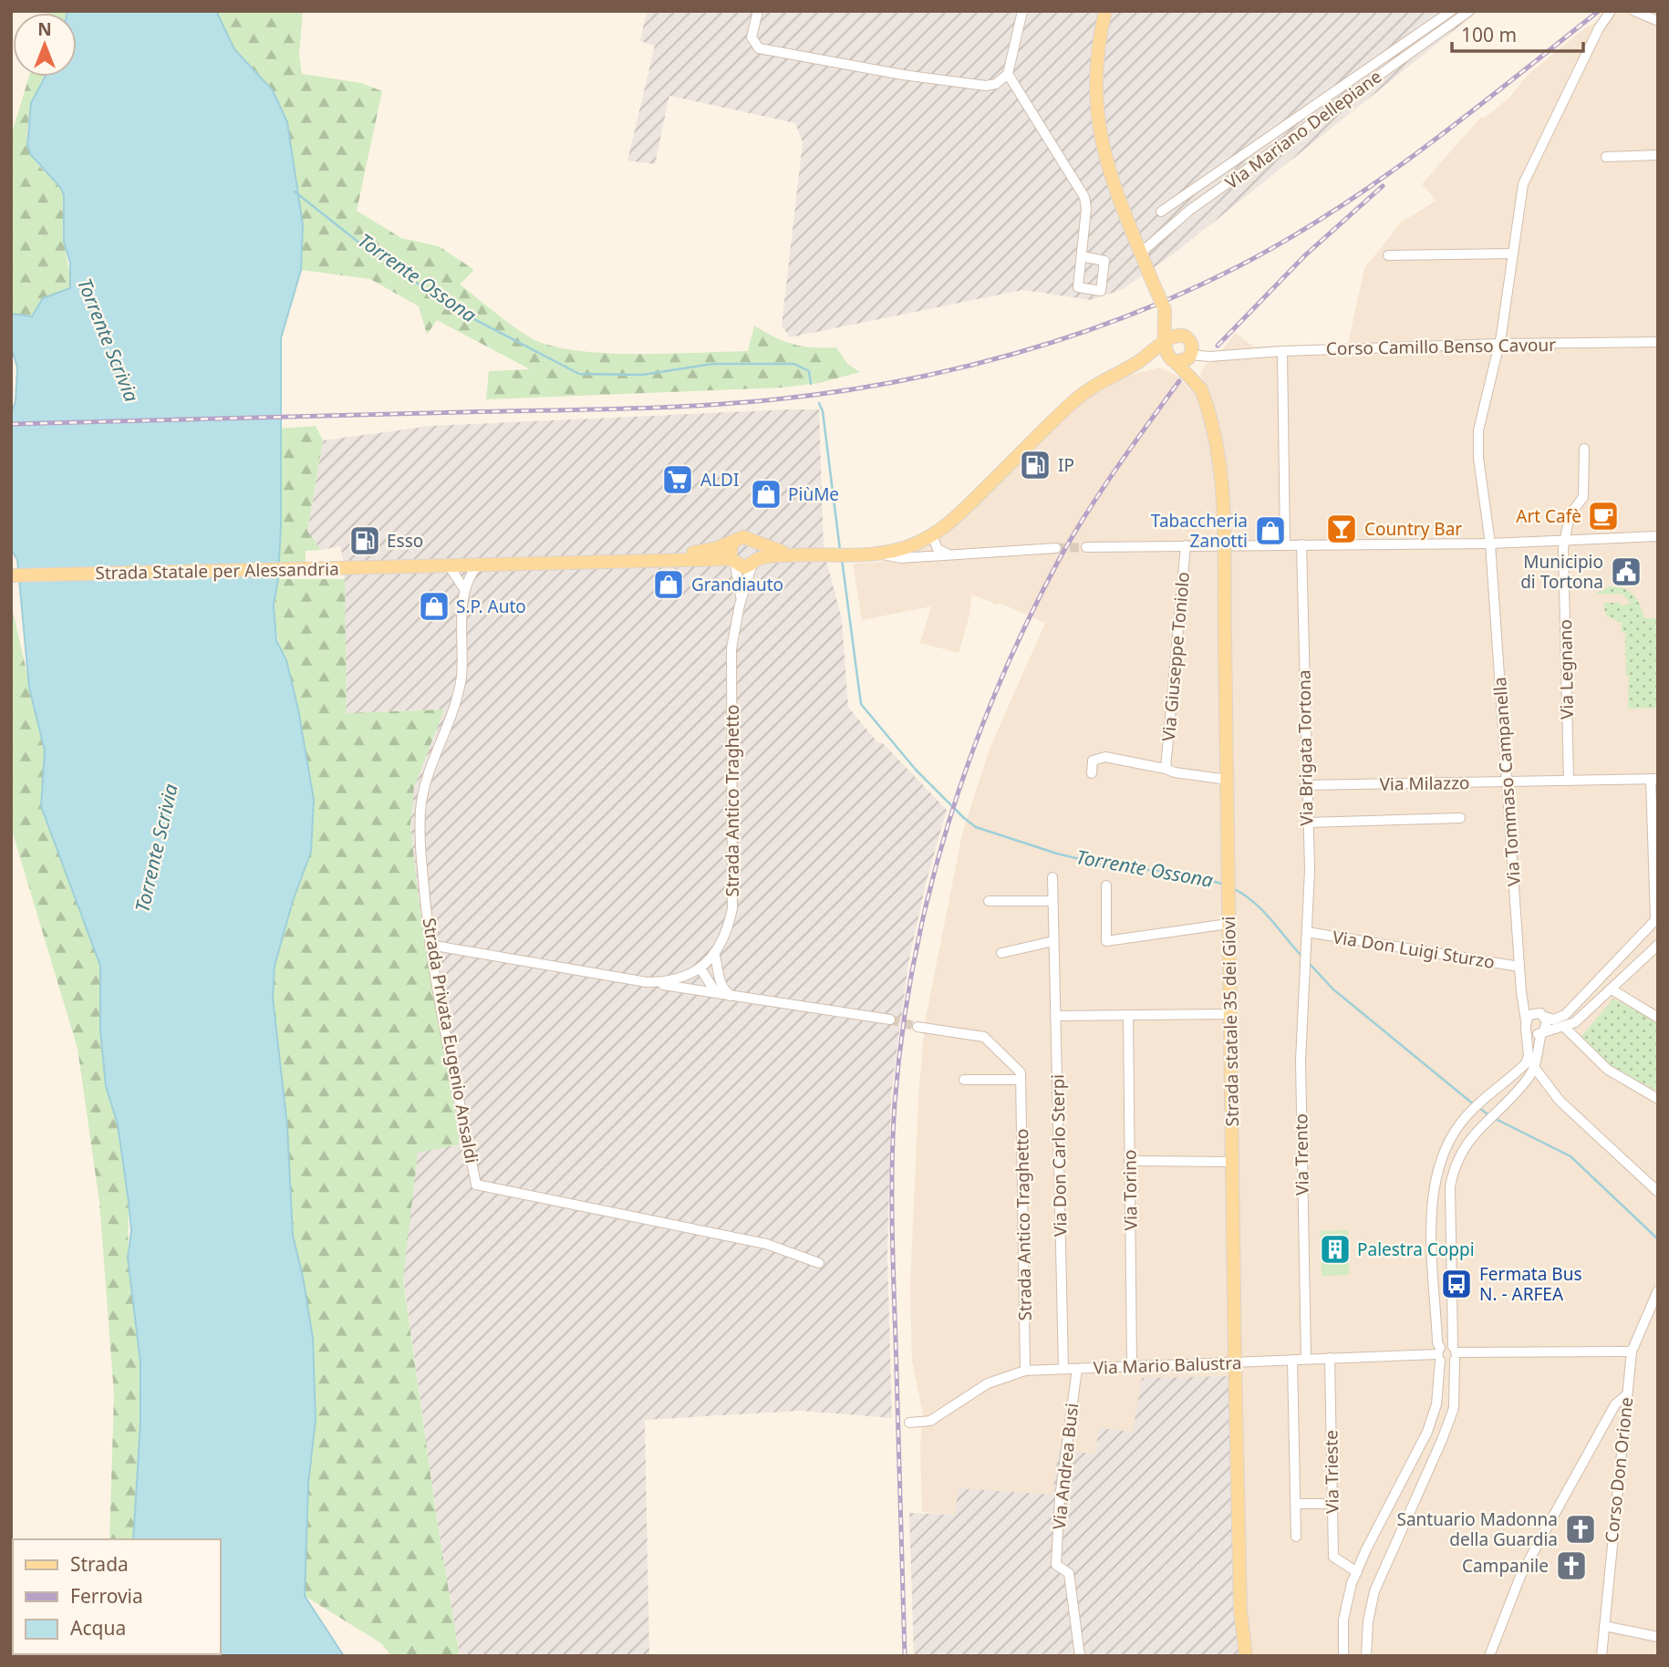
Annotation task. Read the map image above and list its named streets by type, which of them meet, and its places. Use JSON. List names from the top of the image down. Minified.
{"streets":{"main road":["Strada Statale per Alessandria","Strada statale 35 dei Giovi"],"street":["Via Mariano Dellepiane","Corso Camillo Benso Cavour","Via Giuseppe Toniolo","Via Legnano","Via Brigata Tortona","Via Tommaso Campanella","Via Milazzo","Strada Antico Traghetto","Via Don Luigi Sturzo","Strada Privata Eugenio Ansaldi","Via Trento","Via Don Carlo Sterpi","Via Torino","Via Mario Balustra","Via Andrea Busi","Corso Don Orione","Via Trieste"]},"crossings":[["Corso Camillo Benso Cavour","Strada Statale per Alessandria"],["Corso Camillo Benso Cavour","Via Tommaso Campanella"],["Corso Camillo Benso Cavour","Strada statale 35 dei Giovi"],["Strada Statale per Alessandria","Strada Antico Traghetto"],["Strada Statale per Alessandria","Strada statale 35 dei Giovi"],["Strada Statale per Alessandria","Strada Privata Eugenio Ansaldi"],["Via Giuseppe Toniolo","Strada statale 35 dei Giovi"],["Via Legnano","Via Milazzo"],["Via Brigata Tortona","Via Milazzo"],["Via Brigata Tortona","Via Don Luigi Sturzo"],["Via Brigata Tortona","Via Trento"],["Via Tommaso Campanella","Via Milazzo"],["Via Tommaso Campanella","Via Don Luigi Sturzo"],["Via Tommaso Campanella","Via Mario Balustra"],["Via Tommaso Campanella","Via Trieste"],["Strada Antico Traghetto","Strada Privata Eugenio Ansaldi"],["Strada Antico Traghetto","Via Mario Balustra"],["Strada statale 35 dei Giovi","Via Mario Balustra"],["Via Trento","Via Mario Balustra"],["Via Don Carlo Sterpi","Via Mario Balustra"],["Via Torino","Via Mario Balustra"],["Via Mario Balustra","Via Andrea Busi"],["Via Mario Balustra","Via Trieste"]],"water":["Torrente Ossona","Torrente Scrivia"],"places":{"fuel station":["IP","Esso"],"supermarket":["ALDI"],"shop":["PiùMe","Tabaccheria Zanotti","Grandiauto","S.P. Auto"],"cafe":["Art Cafè"],"bar":["Country Bar"],"public building":["Municipio di Tortona"],"building":["Palestra Coppi"],"bus stop":["Fermata Bus N. - ARFEA"],"church":["Santuario Madonna della Guardia","Campanile"]},"legend":["Strada","Ferrovia","Acqua"],"scale_bar":"100 m","north":"top"}
